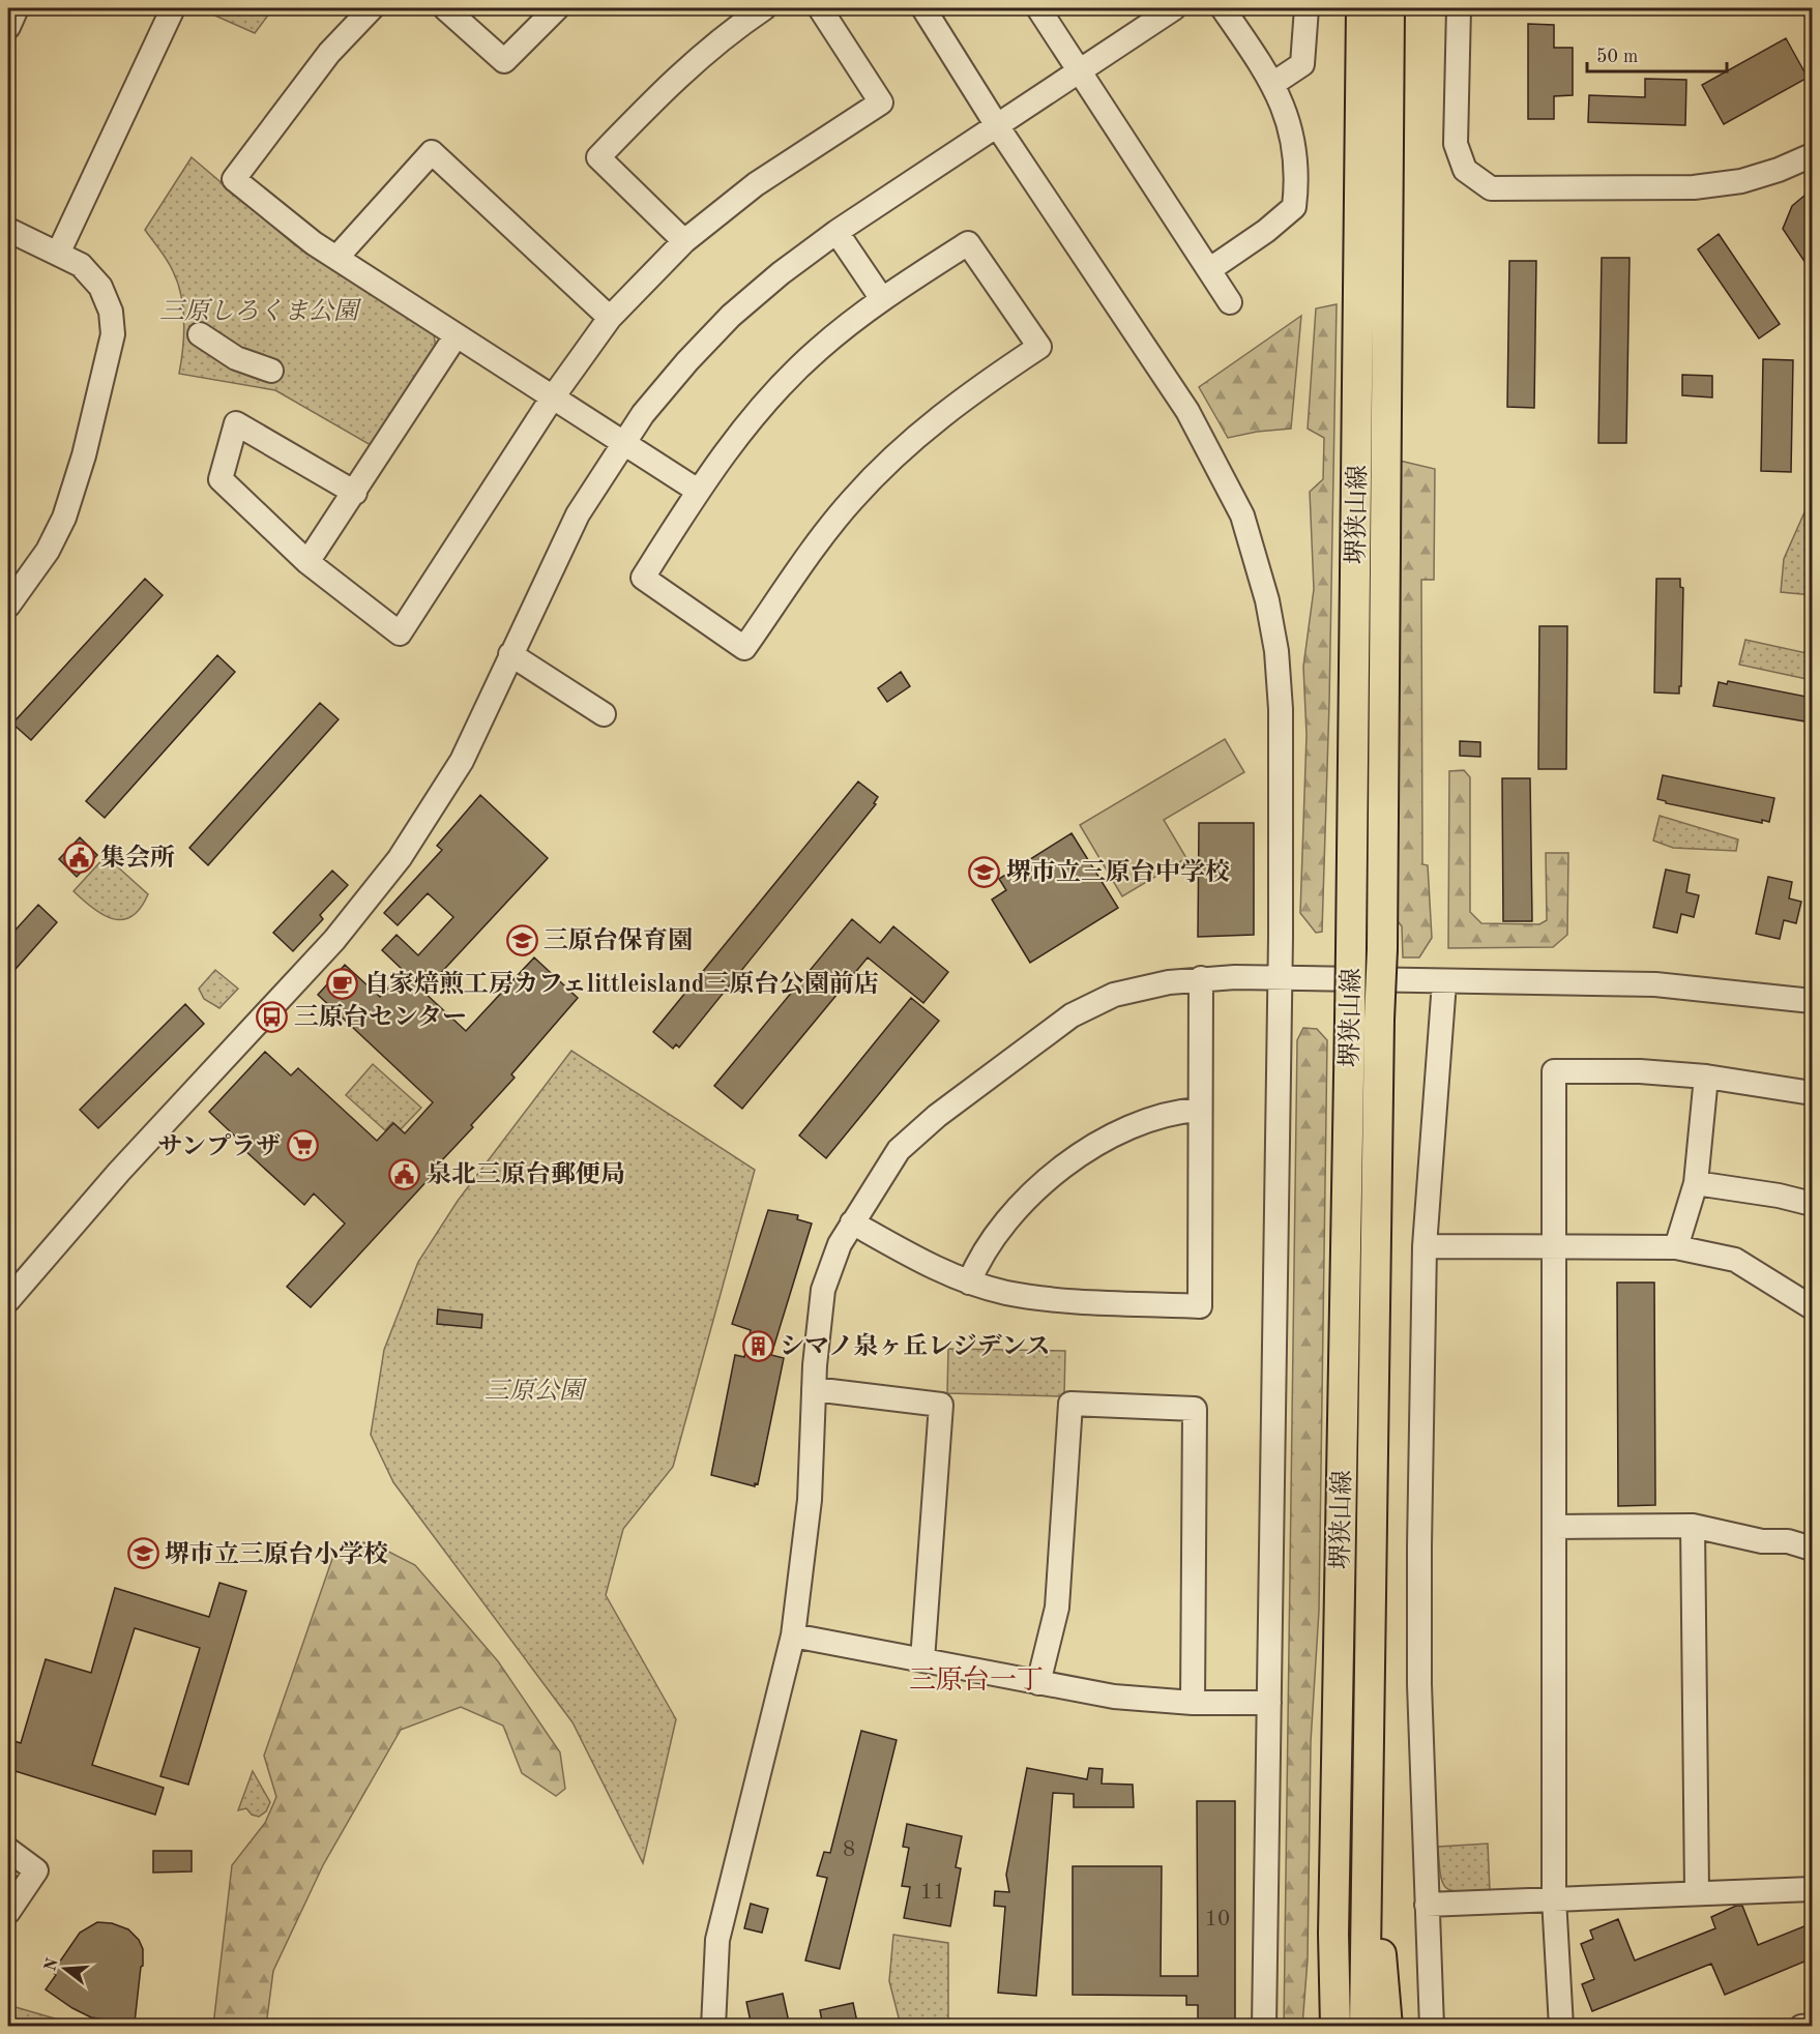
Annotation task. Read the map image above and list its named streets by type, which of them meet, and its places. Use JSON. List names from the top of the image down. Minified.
{"streets":{"main road":["堺狭山線"]},"districts":["三原台一丁"],"parks":["三原しろくま公園","三原公園"],"places":{"public building":["集会所","泉北三原台郵便局"],"school or university":["堺市立三原台中学校","三原台保育園","堺市立三原台小学校"],"cafe":["自家焙煎工房カフェlittleisland三原台公園前店"],"bus stop":["三原台センター"],"supermarket":["サンプラザ"],"building":["シマノ泉ヶ丘レジデンス"]},"house_numbers":["8","11","10"],"scale_bar":"50 m","north":"left"}
